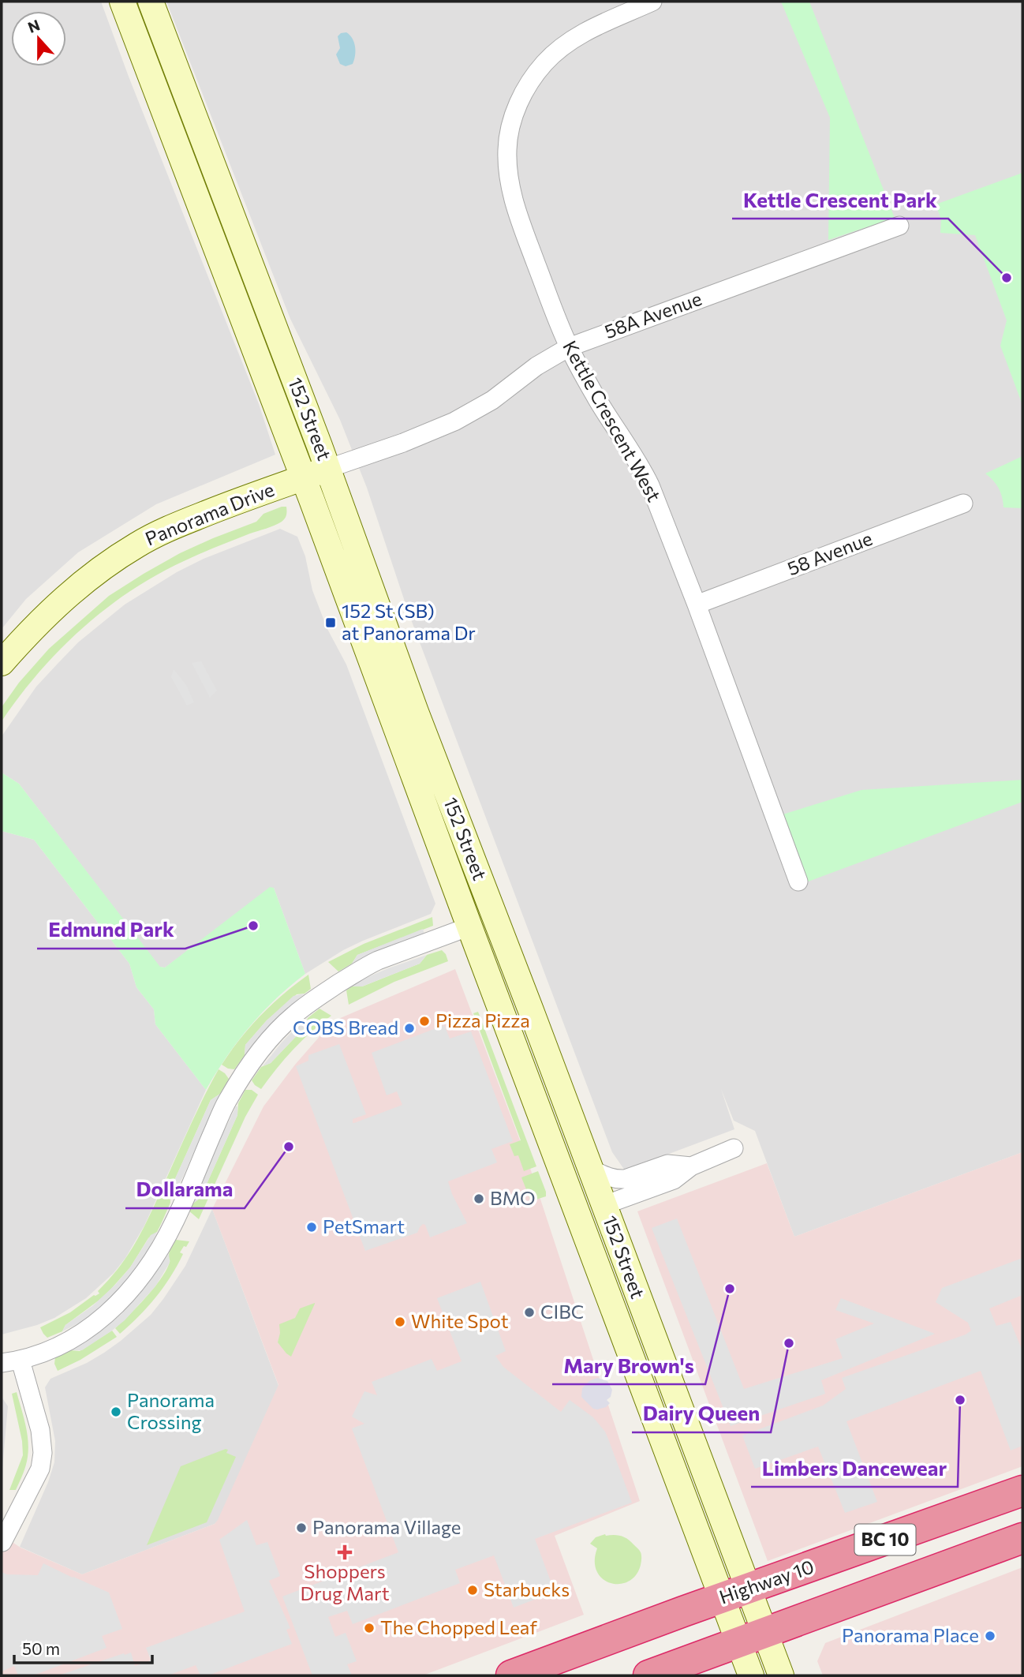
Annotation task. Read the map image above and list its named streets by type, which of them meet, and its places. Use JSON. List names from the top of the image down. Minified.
{"streets":{"highway":["BC 10","Highway 10"],"main road":["152 Street","Panorama Drive"],"street":["58A Avenue","Kettle Crescent West","58 Avenue"]},"crossings":[["58A Avenue","152 Street"],["58A Avenue","Kettle Crescent West"],["58A Avenue","Panorama Drive"],["152 Street","Panorama Drive"],["152 Street","BC 10"],["152 Street","Highway 10"],["Kettle Crescent West","58 Avenue"]],"places":{"other":["Kettle Crescent Park","Edmund Park","Pizza Pizza","COBS Bread","Dollarama","BMO","PetSmart","Mary Brown's","CIBC","White Spot","Dairy Queen","Limbers Dancewear","Panorama Crossing","Panorama Village","Starbucks","The Chopped Leaf","Panorama Place"],"transit":["152 St (SB) at Panorama Dr"],"health":["Shoppers Drug Mart"]},"scale_bar":"50 m","north":"top"}
